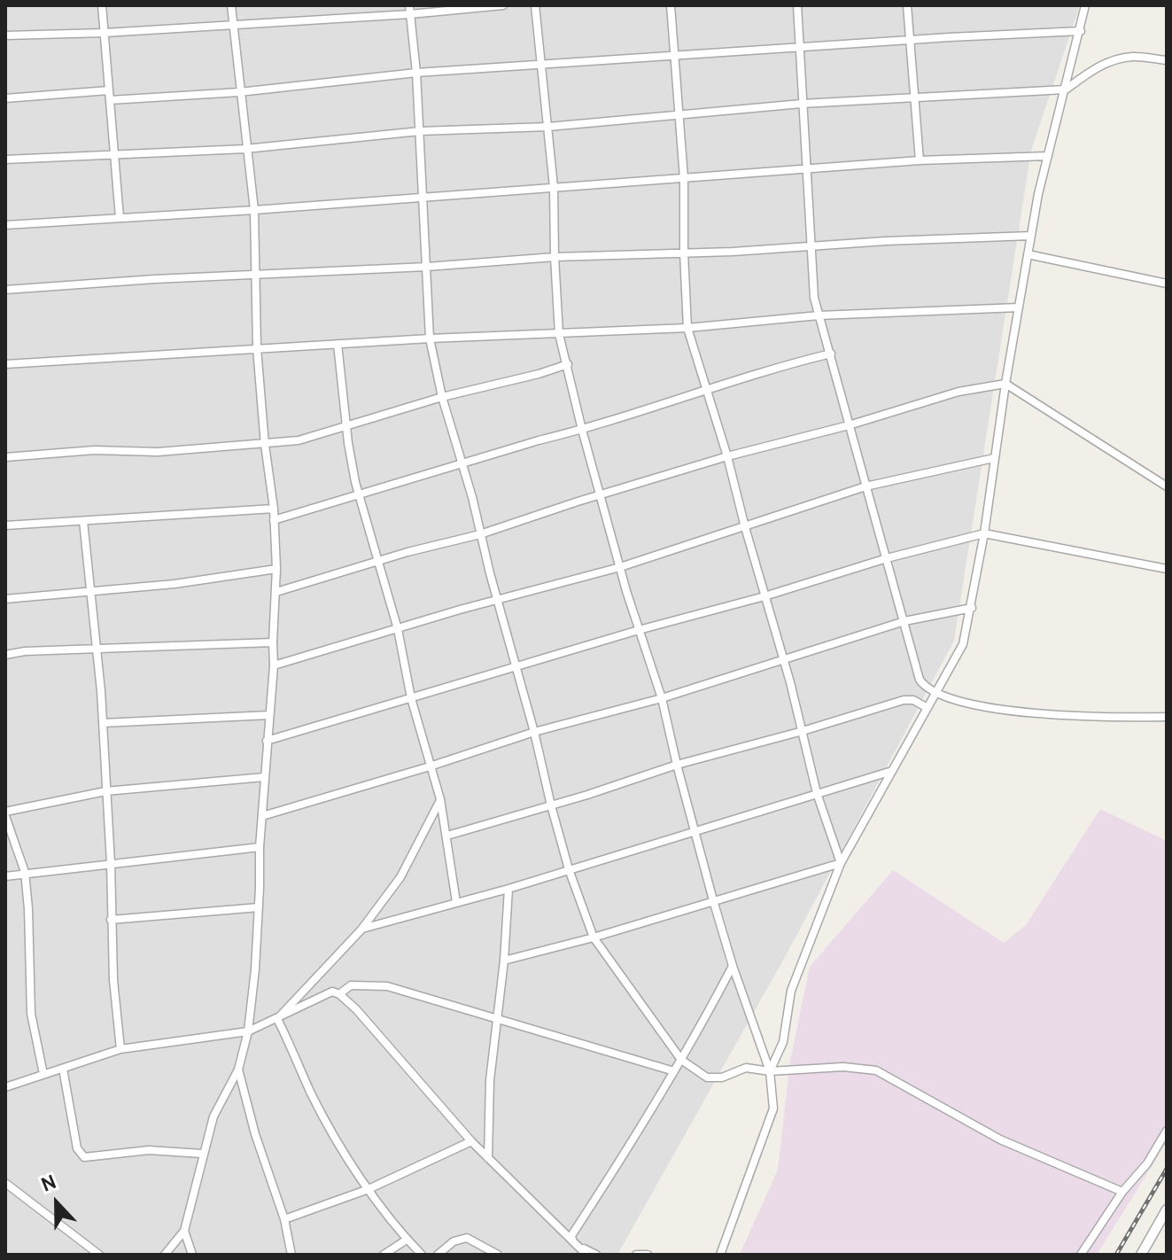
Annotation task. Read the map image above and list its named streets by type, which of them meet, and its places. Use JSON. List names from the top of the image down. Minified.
{"north":"top"}
